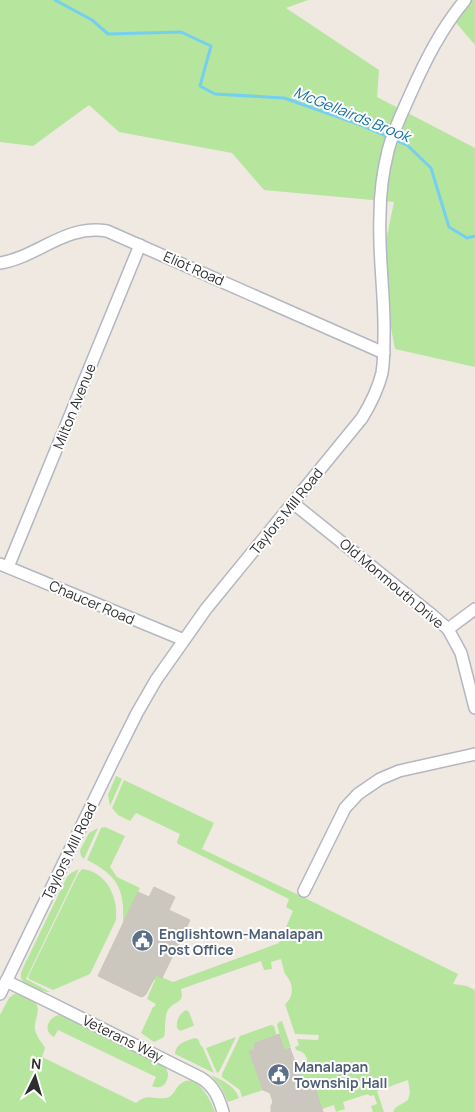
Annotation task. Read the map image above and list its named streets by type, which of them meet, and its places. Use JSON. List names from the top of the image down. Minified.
{"streets":{"street":["Eliot Road","Milton Avenue","Taylors Mill Road","Old Monmouth Drive","Chaucer Road","Veterans Way"]},"crossings":[["Eliot Road","Milton Avenue"],["Eliot Road","Taylors Mill Road"],["Milton Avenue","Chaucer Road"],["Taylors Mill Road","Old Monmouth Drive"],["Taylors Mill Road","Chaucer Road"],["Taylors Mill Road","Veterans Way"]],"water":["McGellairds Brook"],"places":{"public building":["Englishtown-Manalapan Post Office","Manalapan Township Hall"]},"north":"top"}
